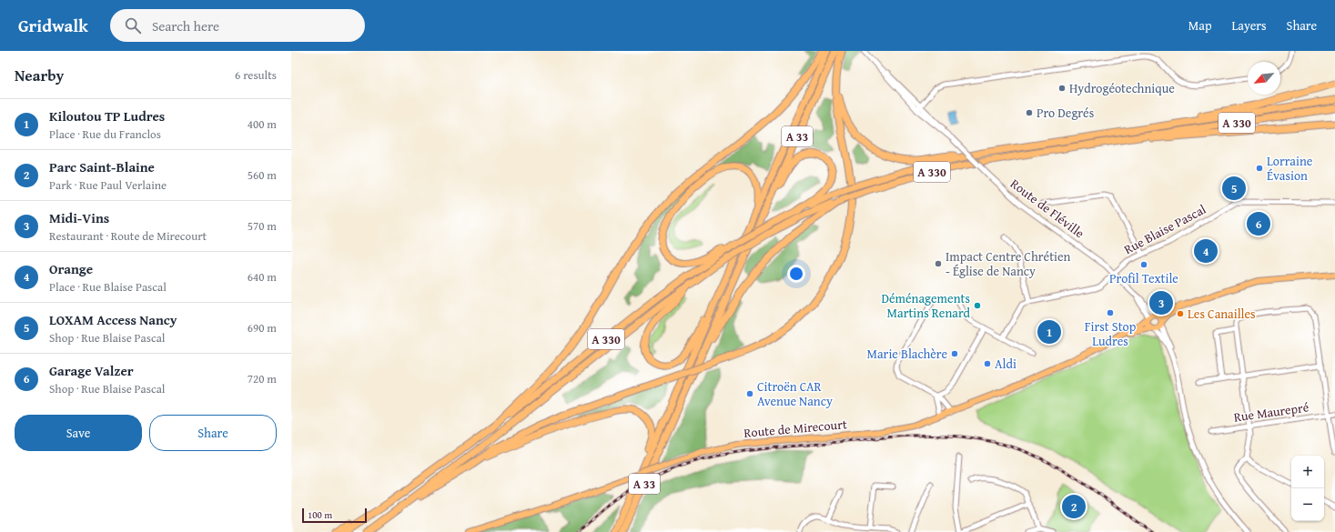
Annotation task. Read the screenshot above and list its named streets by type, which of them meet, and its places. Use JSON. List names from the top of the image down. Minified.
{"streets":{"highway":["A 330","A 33"],"main road":["Route de Mirecourt"],"street":["Route de Fléville","Rue Blaise Pascal","Rue Maurepré"]},"crossings":[["Route de Fléville","Rue Blaise Pascal"],["Route de Fléville","Route de Mirecourt"]],"places":["Hydrogéotechnique","Pro Degrés","Lorraine Évasion","Impact Centre Chrétien - Église de Nancy","Profil Textile","Déménagements Martins Renard","First Stop Ludres","Les Canailles","Marie Blachère","Aldi","Citroën CAR Avenue Nancy"],"scale_bar":"100 m","north":"bottom left","page":{"header":"Gridwalk","search":"Search here","nav":["Map","Layers","Share"],"heading":["Nearby","6 results"],"list":[{"mark":"1","name":"Kiloutou TP Ludres","note":"Place · Rue du Franclos","value":"400 m"},{"mark":"2","name":"Parc Saint-Blaine","note":"Park · Rue Paul Verlaine","value":"560 m"},{"mark":"3","name":"Midi-Vins","note":"Restaurant · Route de Mirecourt","value":"570 m"},{"mark":"4","name":"Orange","note":"Place · Rue Blaise Pascal","value":"640 m"},{"mark":"5","name":"LOXAM Access Nancy","note":"Shop · Rue Blaise Pascal","value":"690 m"},{"mark":"6","name":"Garage Valzer","note":"Shop · Rue Blaise Pascal","value":"720 m"}],"pins":["5","6","4","3","1","2"],"buttons":["Save","Share"],"map_buttons":["+","−"],"scale":"100 m"}}
